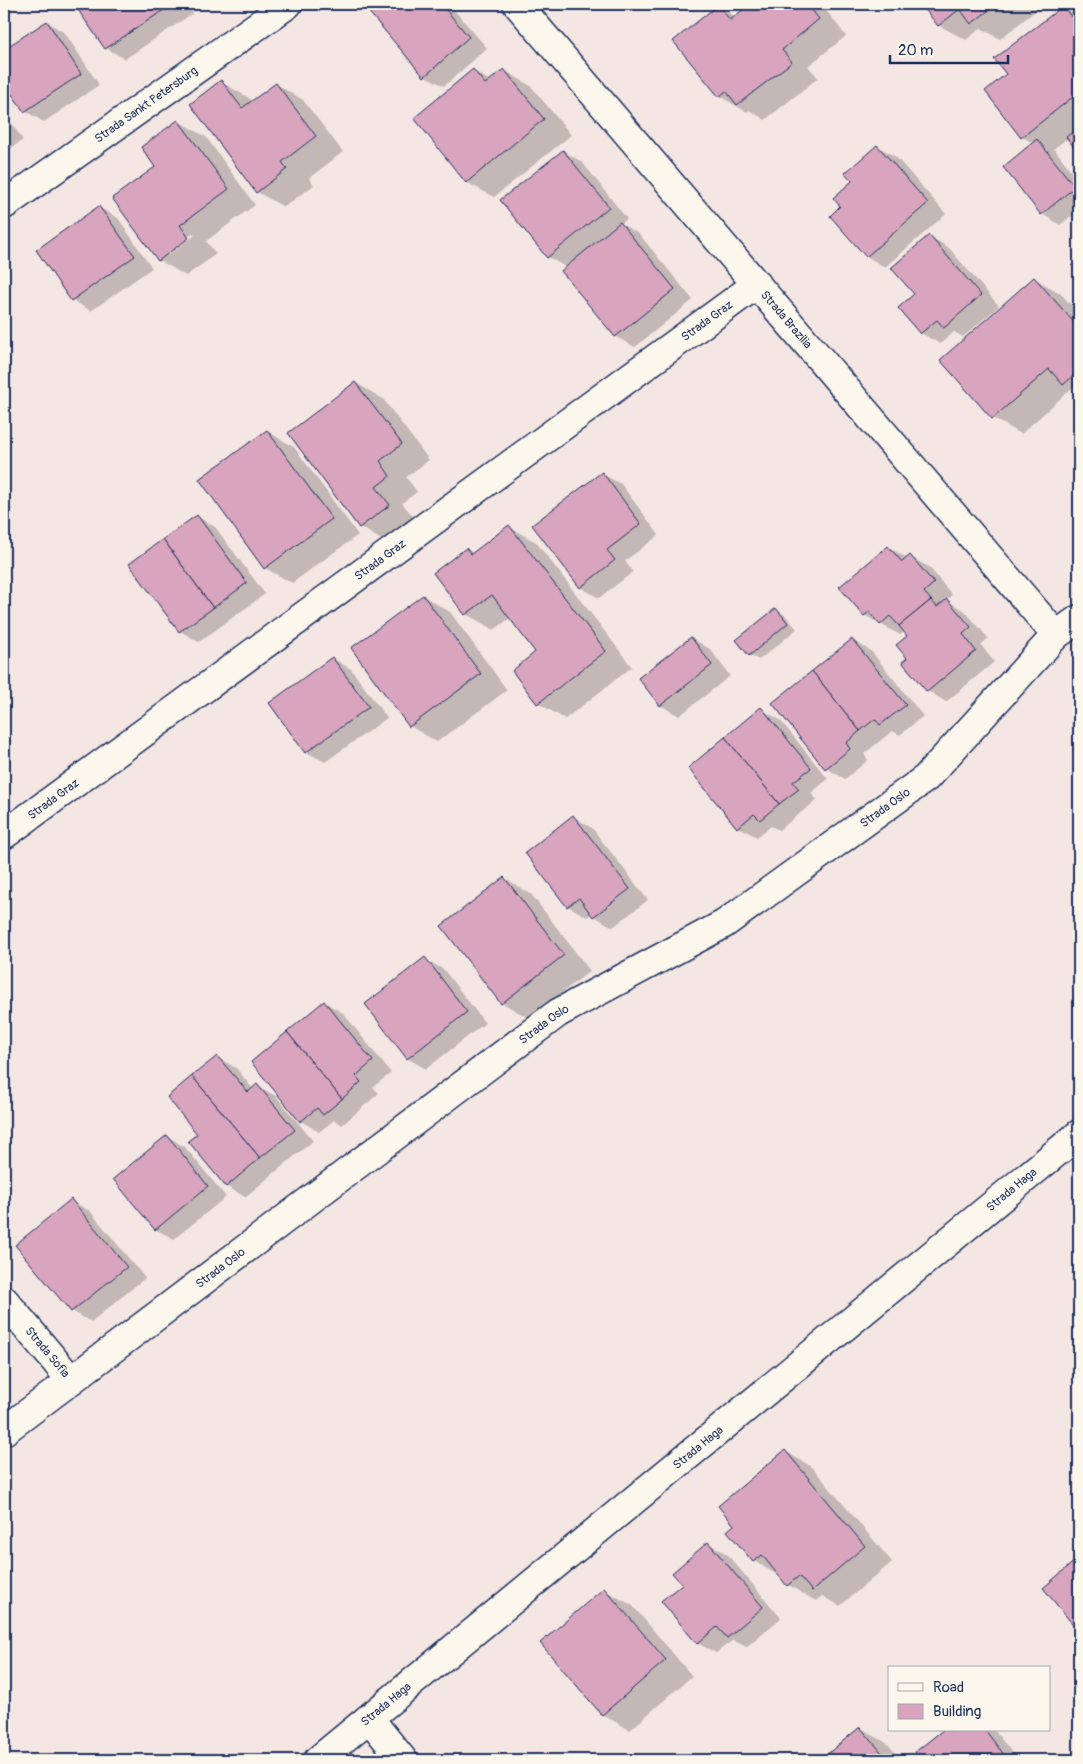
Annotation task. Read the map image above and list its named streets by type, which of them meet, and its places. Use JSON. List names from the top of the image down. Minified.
{"streets":{"street":["Strada Sankt Petersburg","Strada Brazilia","Strada Graz","Strada Oslo","Strada Haga","Strada Sofia"]},"crossings":[["Strada Brazilia","Strada Graz"],["Strada Brazilia","Strada Oslo"],["Strada Oslo","Strada Sofia"]],"legend":["Road","Building"],"scale_bar":"20 m"}
